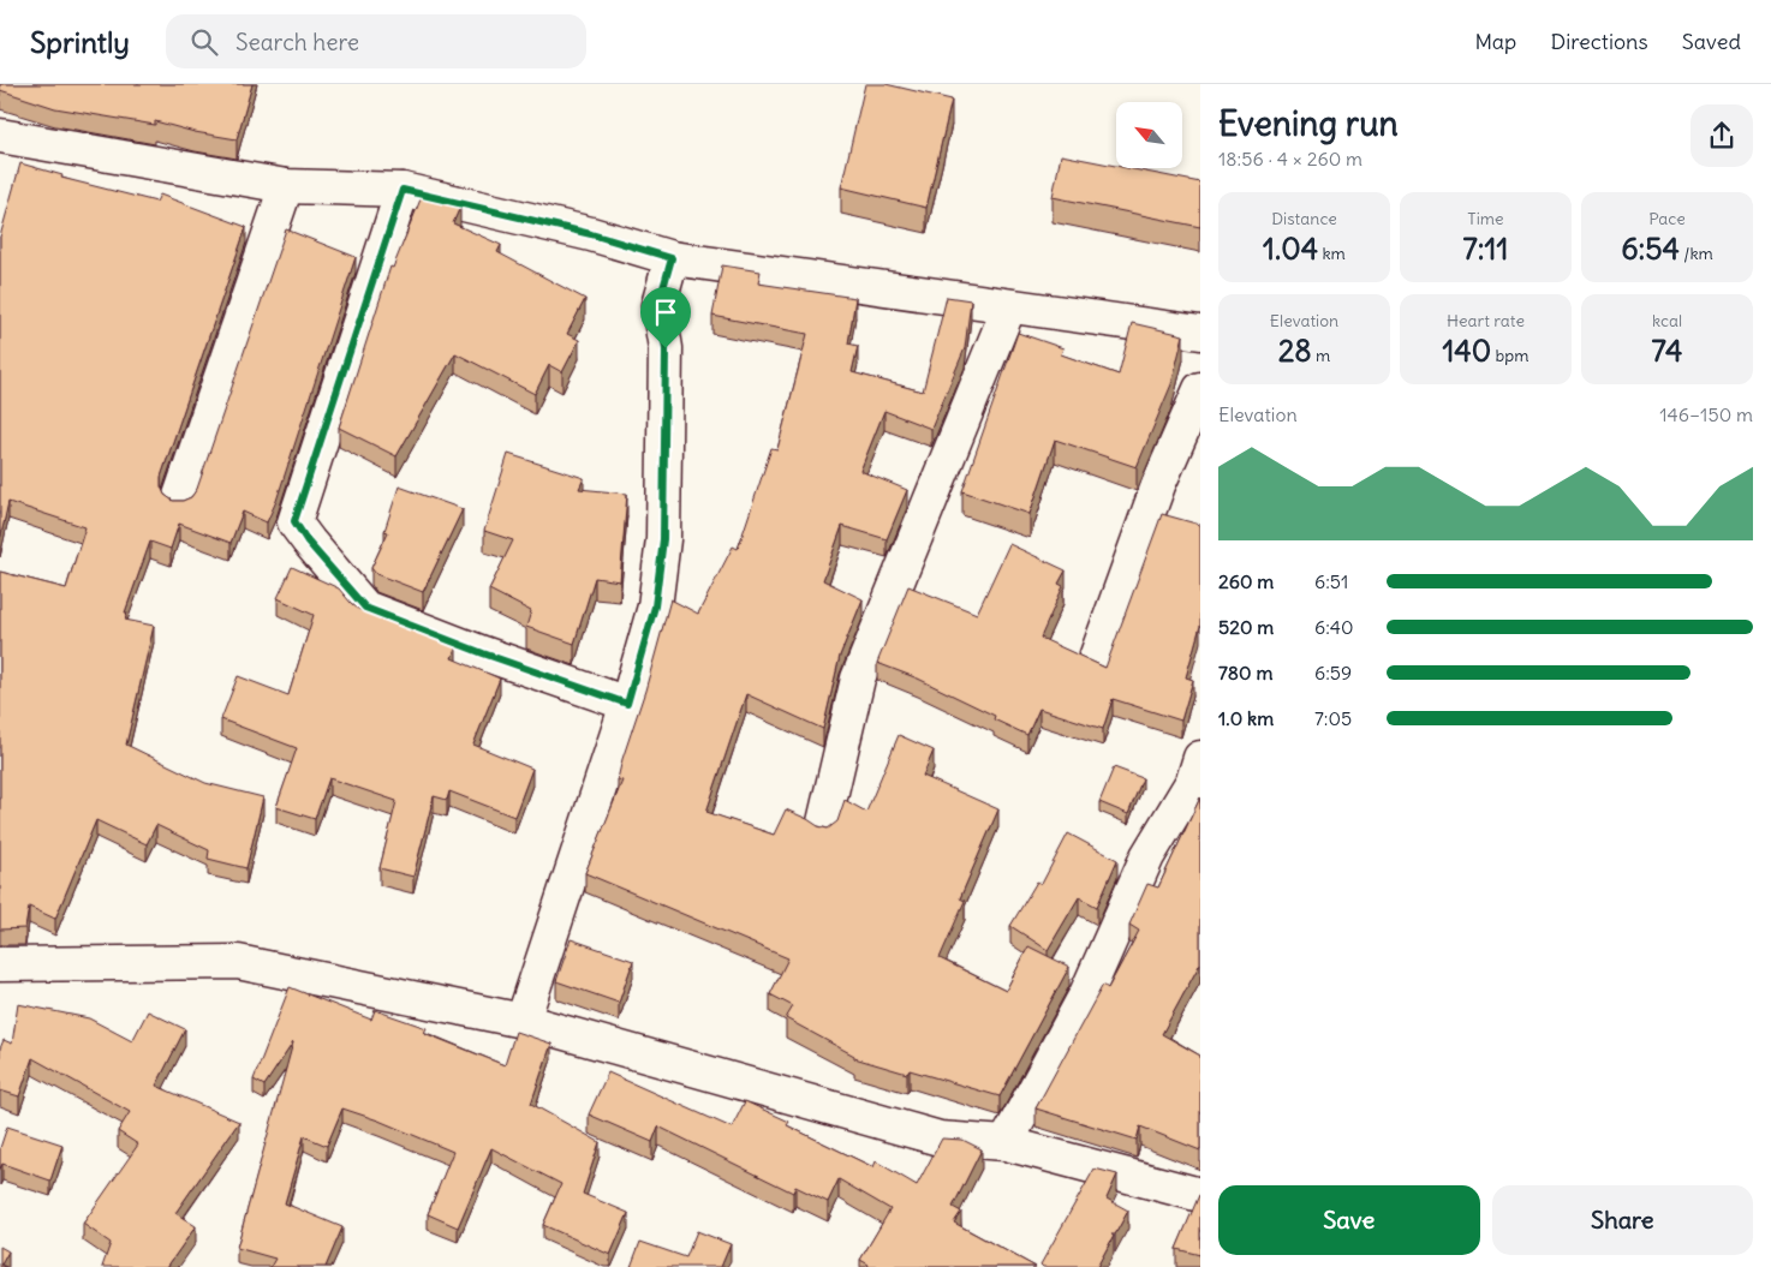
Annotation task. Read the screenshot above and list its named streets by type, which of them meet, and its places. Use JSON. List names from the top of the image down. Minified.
{"north":"top left","page":{"header":"Sprintly","search":"Search here","nav":["Map","Directions","Saved"],"heading":["Evening run","18:56 · 4 × 260 m"],"stats":[["Distance","1.04 km"],["Time","7:11"],["Pace","6:54 /km"],["Elevation","28 m"],["Heart rate","140 bpm"],["kcal","74"]],"chart":["Elevation","146–150 m"],"list":[{"name":"260 m","note":"6:51"},{"name":"520 m","note":"6:40"},{"name":"780 m","note":"6:59"},{"name":"1.0 km","note":"7:05"}],"buttons":["Save","Share"]}}
